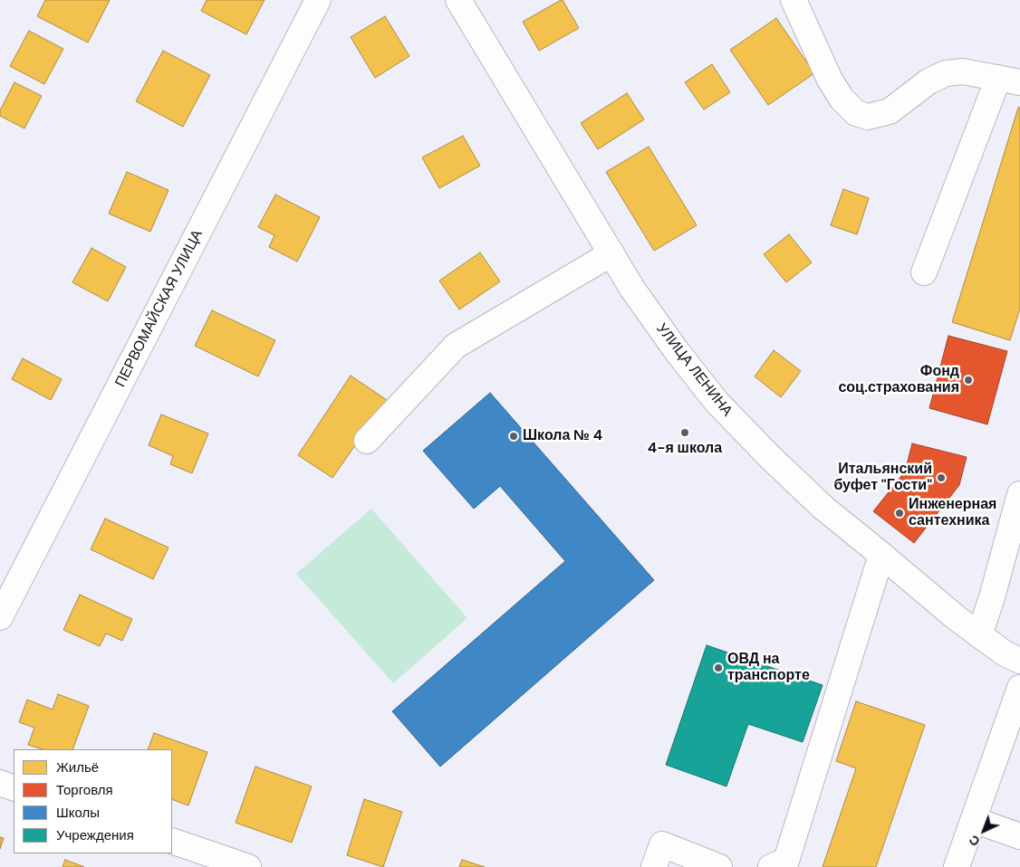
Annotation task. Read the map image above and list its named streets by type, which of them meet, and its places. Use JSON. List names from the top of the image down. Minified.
{"streets":{"main road":["ПЕРВОМАЙСКАЯ УЛИЦА","УЛИЦА ЛЕНИНА"]},"places":["Фонд соц.страхования","4-я школа","Школа № 4","Итальянский буфет \"Гости\"","Инженерная сантехника","ОВД на транспорте"],"legend":["Жильё","Торговля","Школы","Учреждения"],"north":"bottom left"}
